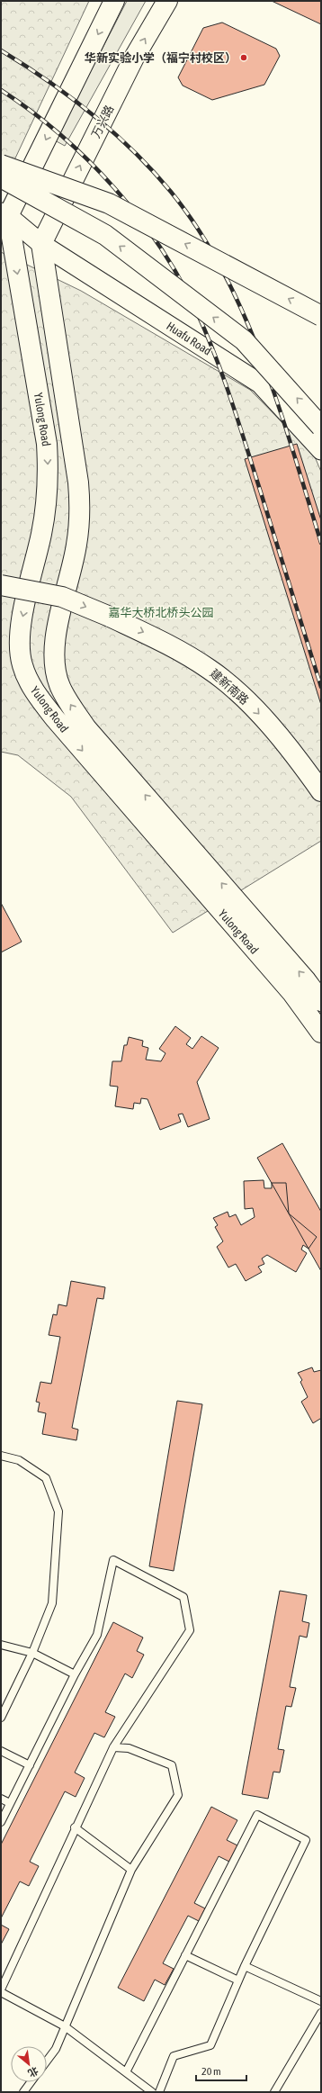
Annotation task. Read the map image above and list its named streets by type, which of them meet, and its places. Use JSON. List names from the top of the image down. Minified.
{"streets":{"main road":["万兴路","Yulong Road","建新南路"],"street":["Huafu Road"]},"crossings":[["万兴路","Huafu Road"],["万兴路","Yulong Road"],["Huafu Road","Yulong Road"]],"one_way":["建新南路"],"parks":["嘉华大桥北桥头公园"],"places":["华新实验小学（福宁村校区）"],"scale_bar":"20 m","north":"bottom right"}
